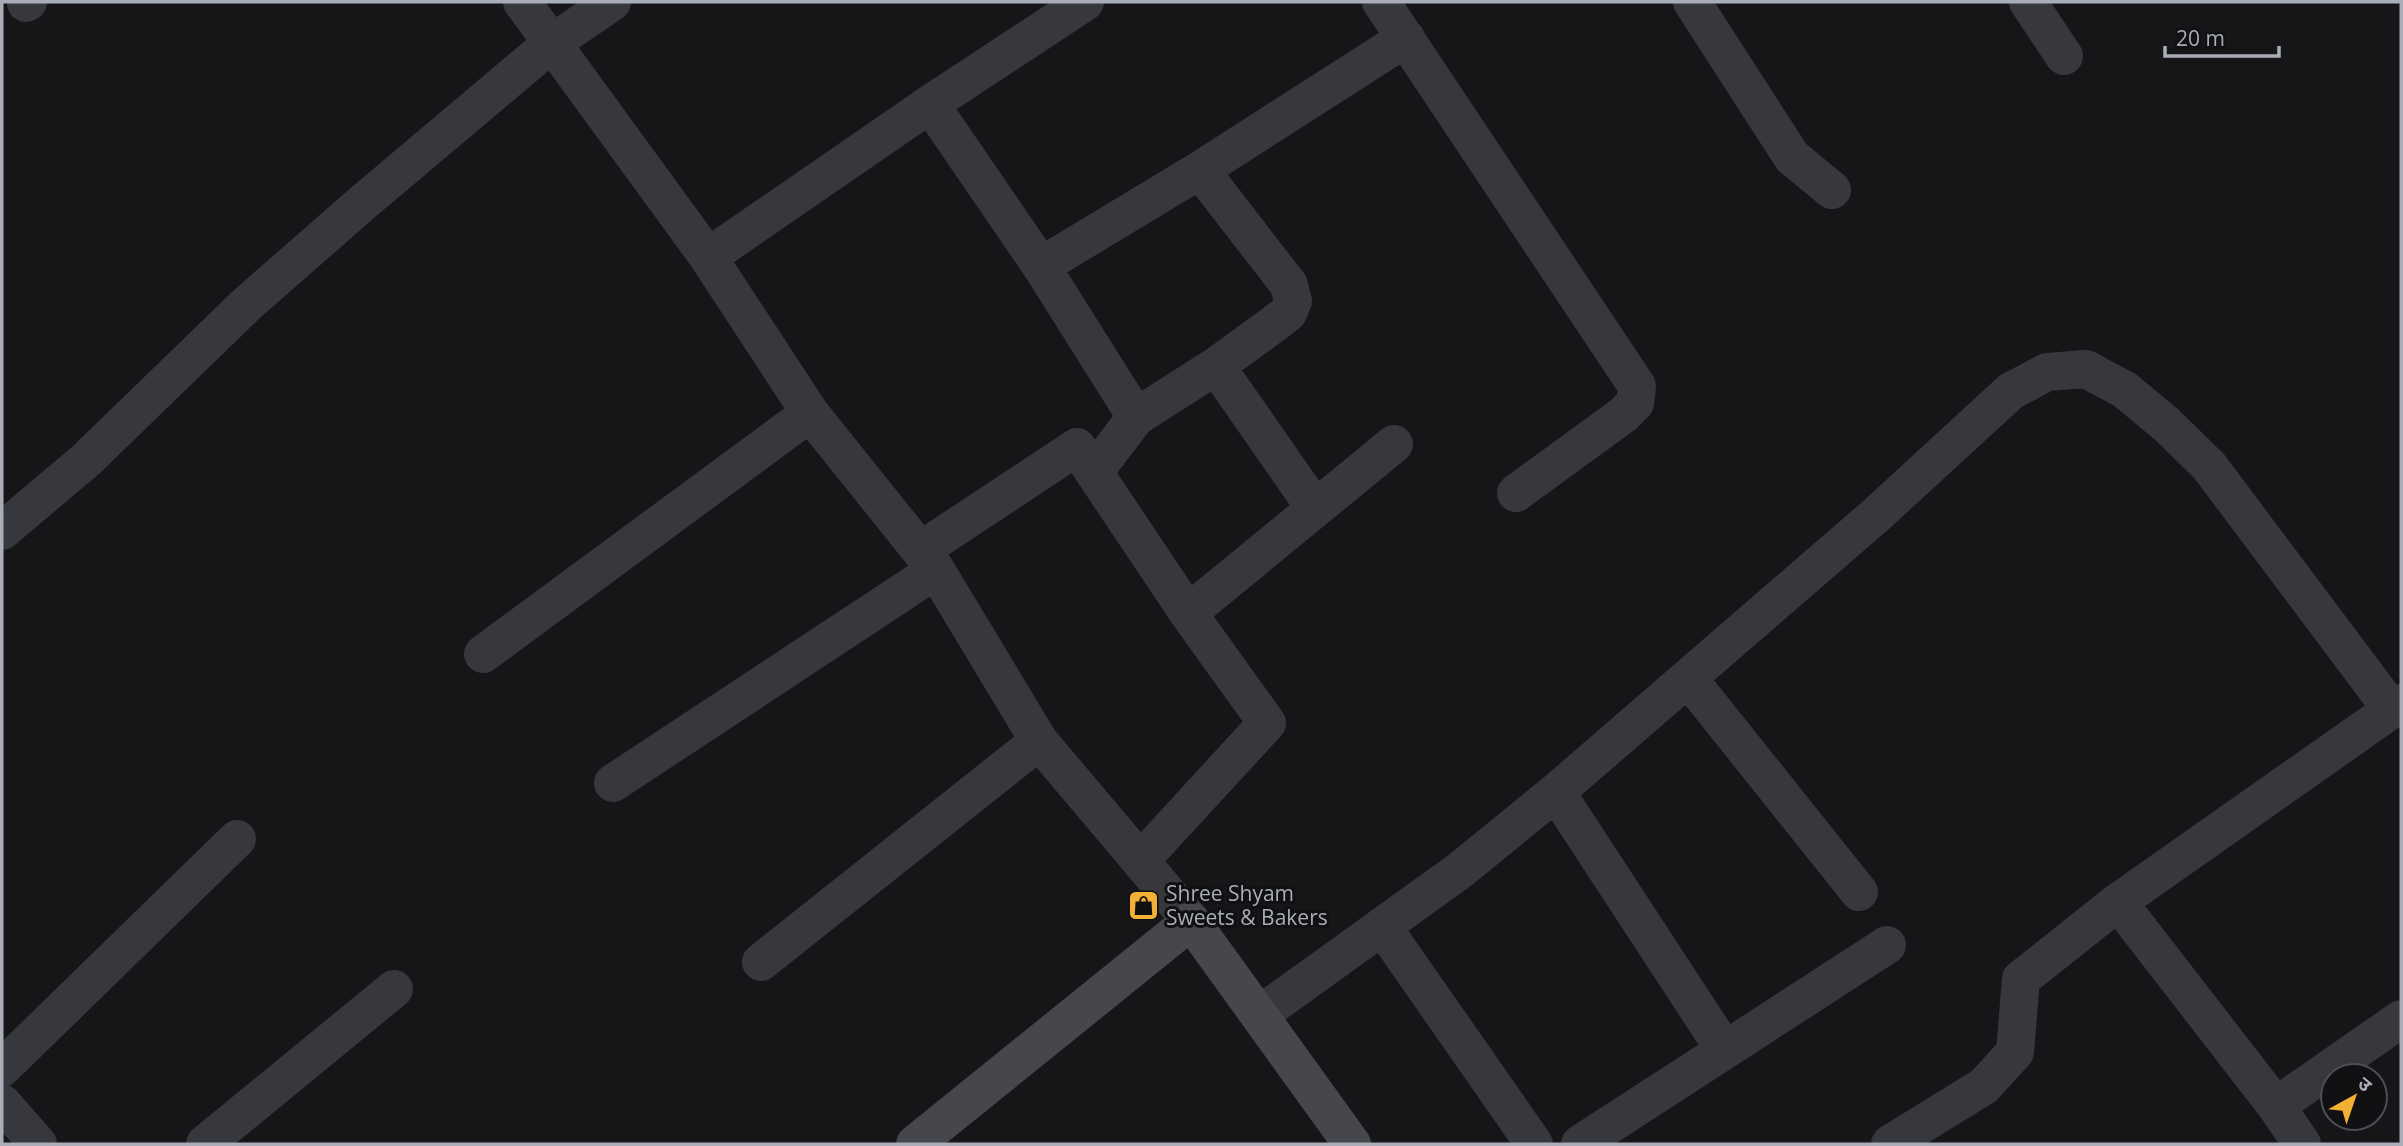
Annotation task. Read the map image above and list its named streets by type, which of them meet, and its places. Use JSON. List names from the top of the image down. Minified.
{"places":{"shop":["Shree Shyam Sweets & Bakers"]},"scale_bar":"20 m","north":"top right"}
